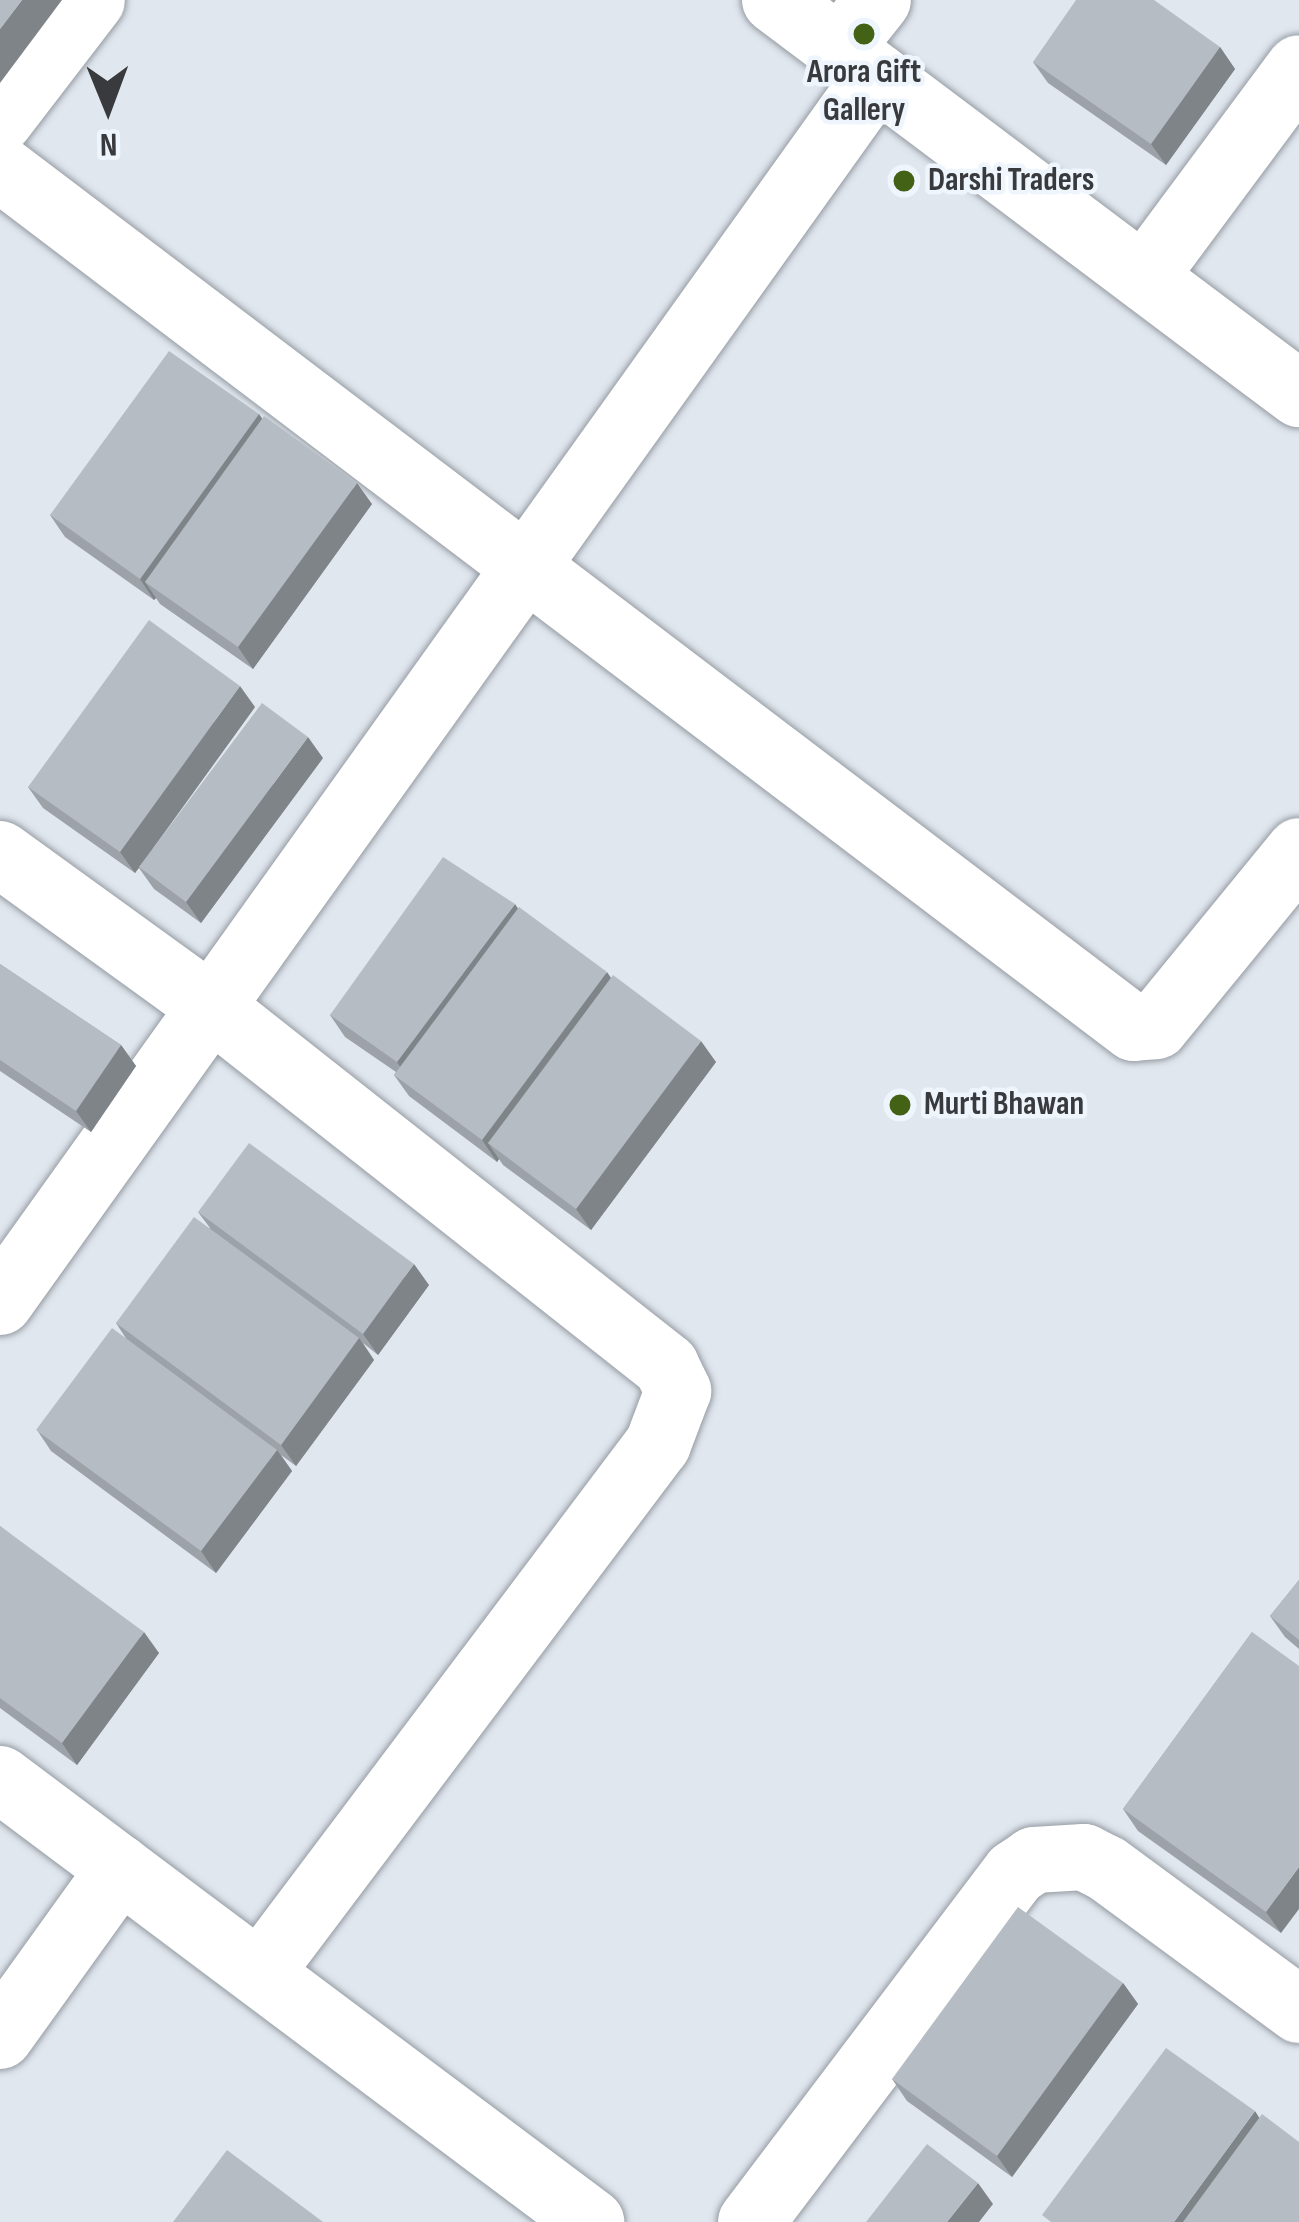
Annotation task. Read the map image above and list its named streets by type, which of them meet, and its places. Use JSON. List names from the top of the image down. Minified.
{"places":["Arora Gift Gallery","Darshi Traders","Murti Bhawan"],"north":"bottom"}
